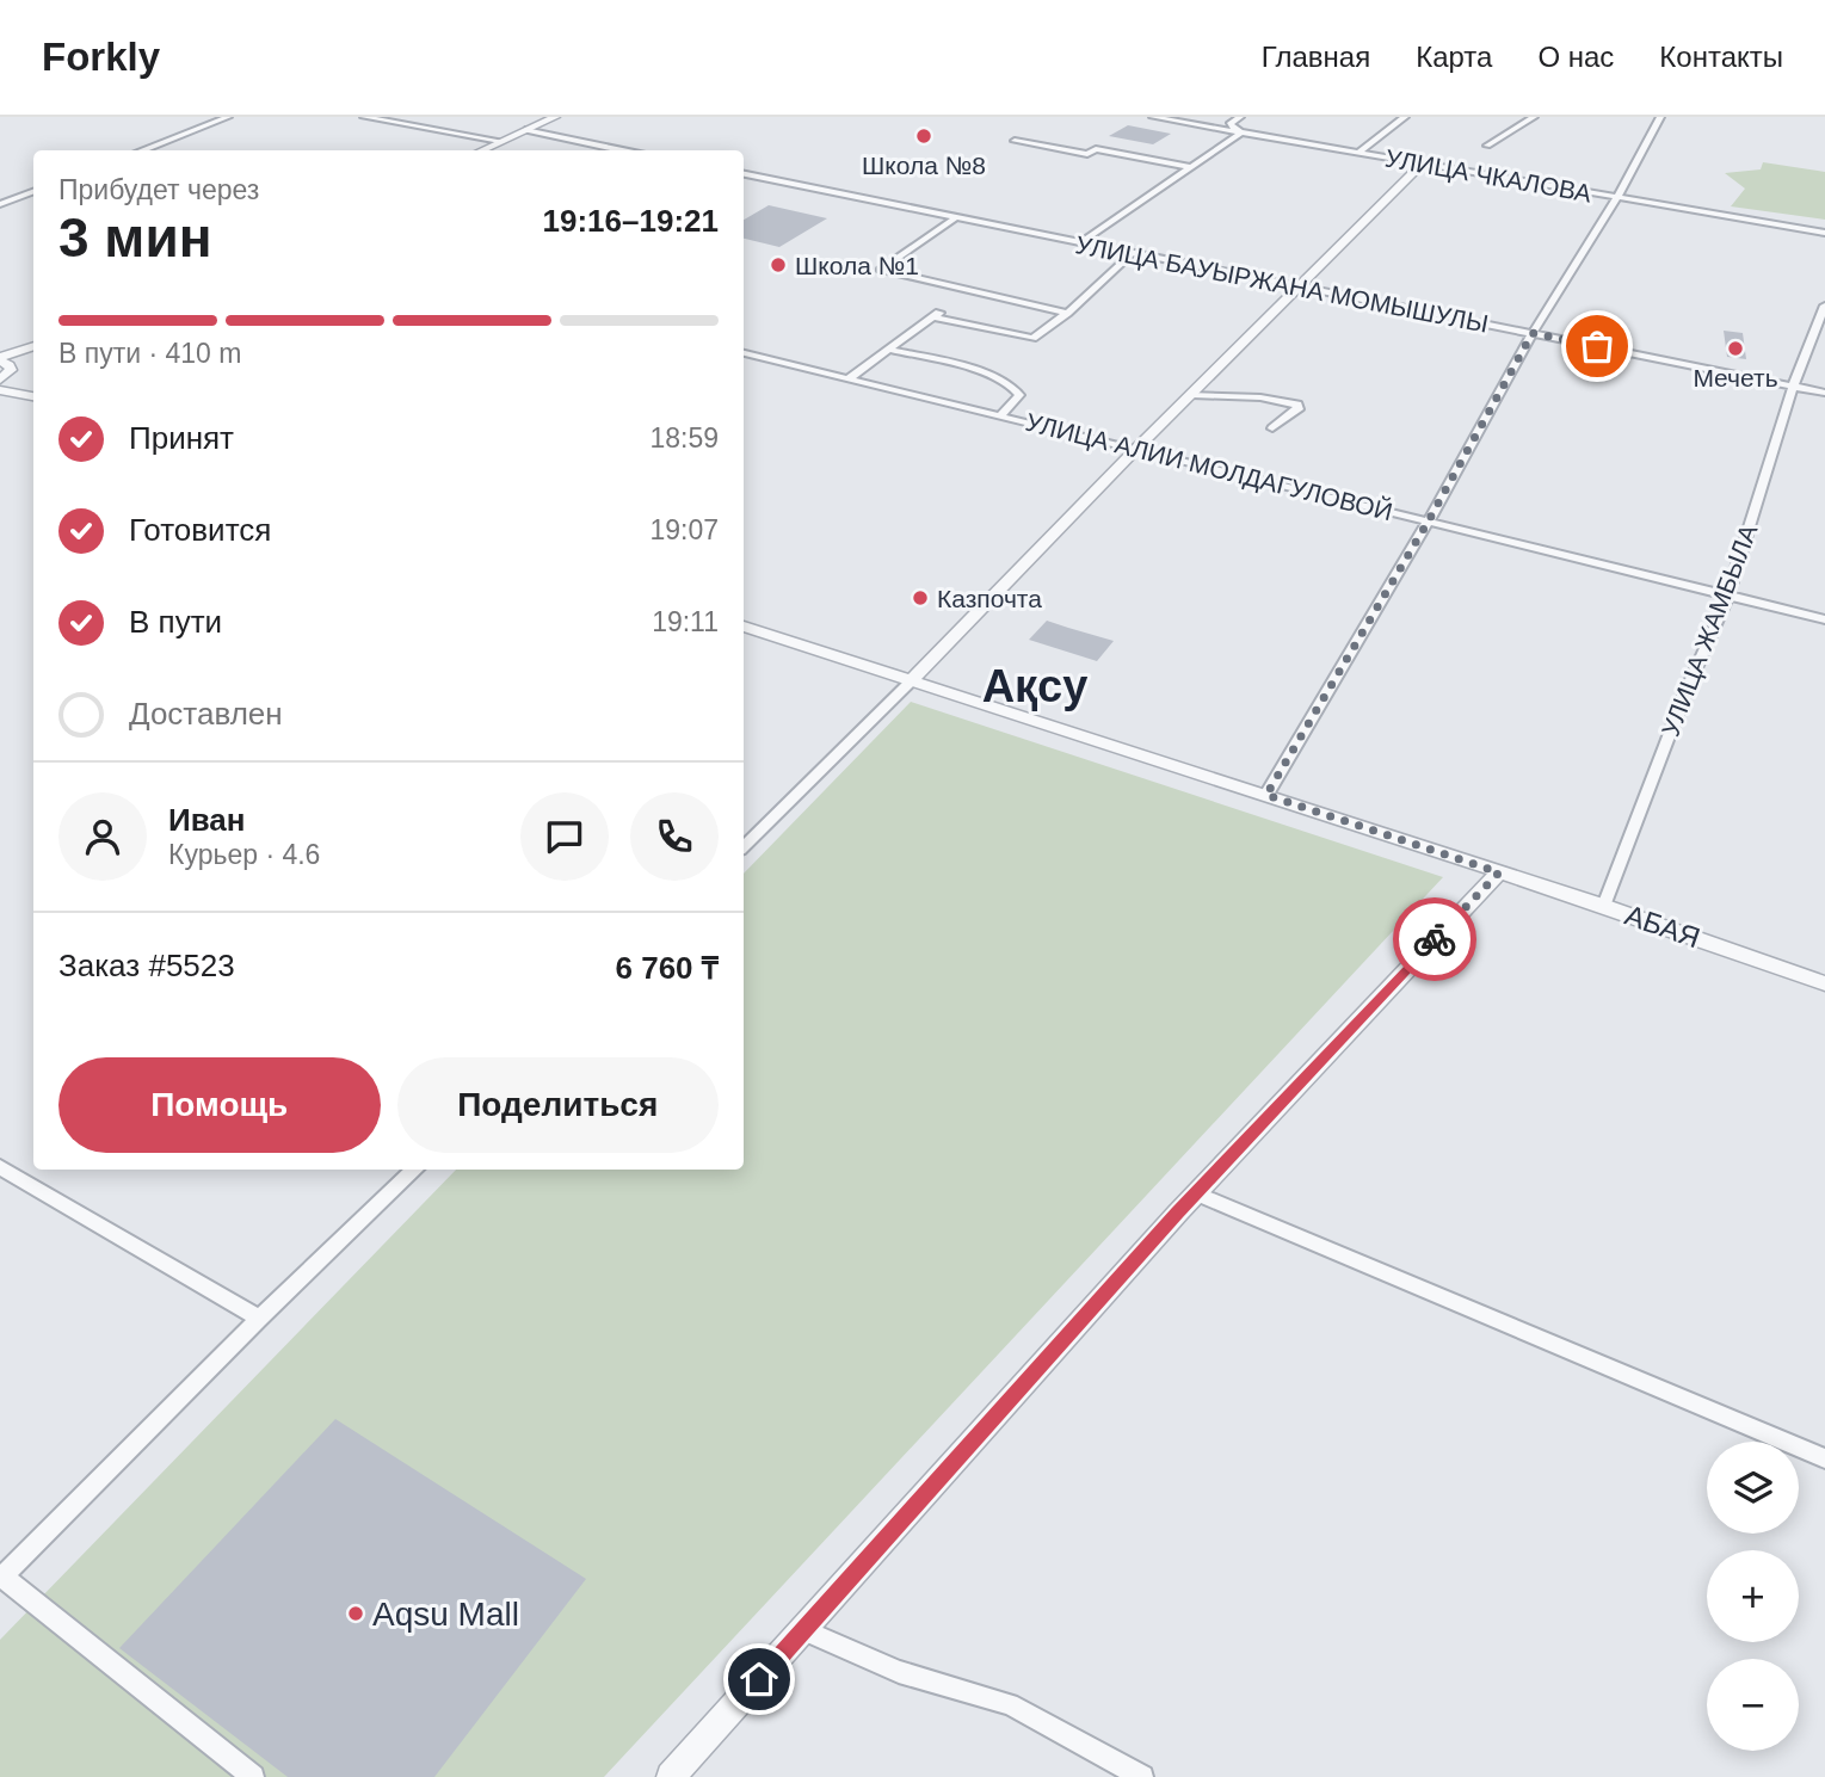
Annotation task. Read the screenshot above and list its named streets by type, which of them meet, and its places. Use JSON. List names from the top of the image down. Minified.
{"streets":{"street":["УЛИЦА ЧКАЛОВА","УЛИЦА БАУЫРЖАНА МОМЫШУЛЫ","УЛИЦА АЛИИ МОЛДАГУЛОВОЙ","УЛИЦА ЖАМБЫЛА","АБАЯ"]},"crossings":[["УЛИЦА БАУЫРЖАНА МОМЫШУЛЫ","УЛИЦА ЖАМБЫЛА"],["УЛИЦА АЛИИ МОЛДАГУЛОВОЙ","УЛИЦА ЖАМБЫЛА"],["УЛИЦА ЖАМБЫЛА","АБАЯ"]],"districts":["Ақсу"],"places":["Школа №8","Школа №1","Мечеть","Казпочта","Аqsu Mall"],"page":{"header":"Forkly","nav":["Главная","Карта","О нас","Контакты"],"heading":["3 мин","Прибудет через","19:16–19:21"],"panel":["Иван","Курьер · 4.6","Заказ #5523","6 760 ₸"],"bar":"В пути · 410 m","list":[["Принят","18:59"],["Готовится","19:07"],["В пути","19:11"],"Доставлен"],"buttons":["Помощь","Поделиться"],"map_buttons":["+","−"]}}
